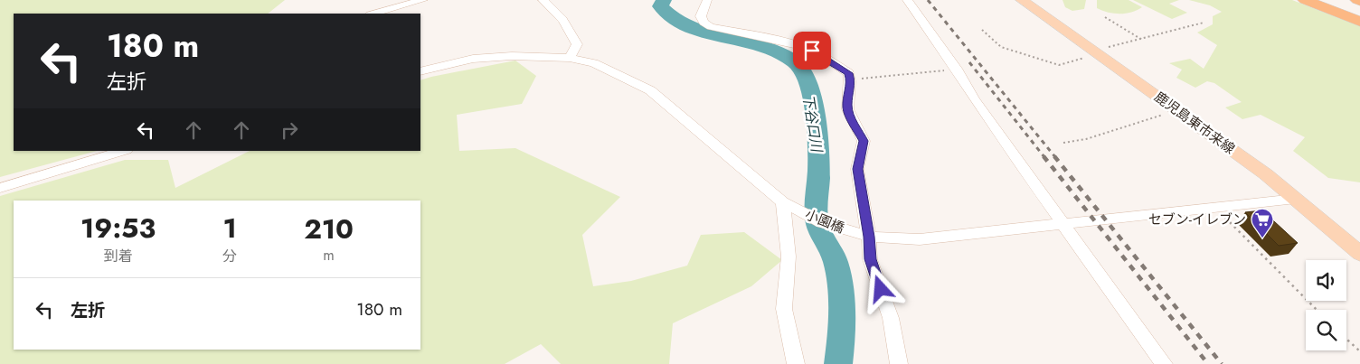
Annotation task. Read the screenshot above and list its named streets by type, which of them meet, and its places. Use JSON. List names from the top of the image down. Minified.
{"streets":{"main road":["鹿児島東市来線"],"street":["小園橋"]},"crossings":[["鹿児島東市来線","小園橋"]],"water":["下谷口川"],"places":{"supermarket":["セブン-イレブン"]},"page":{"turn":["180 m","左折"],"eta":["19:53","到着","1","分","210","m"],"list":[{"name":"左折","value":"180 m"}]}}
